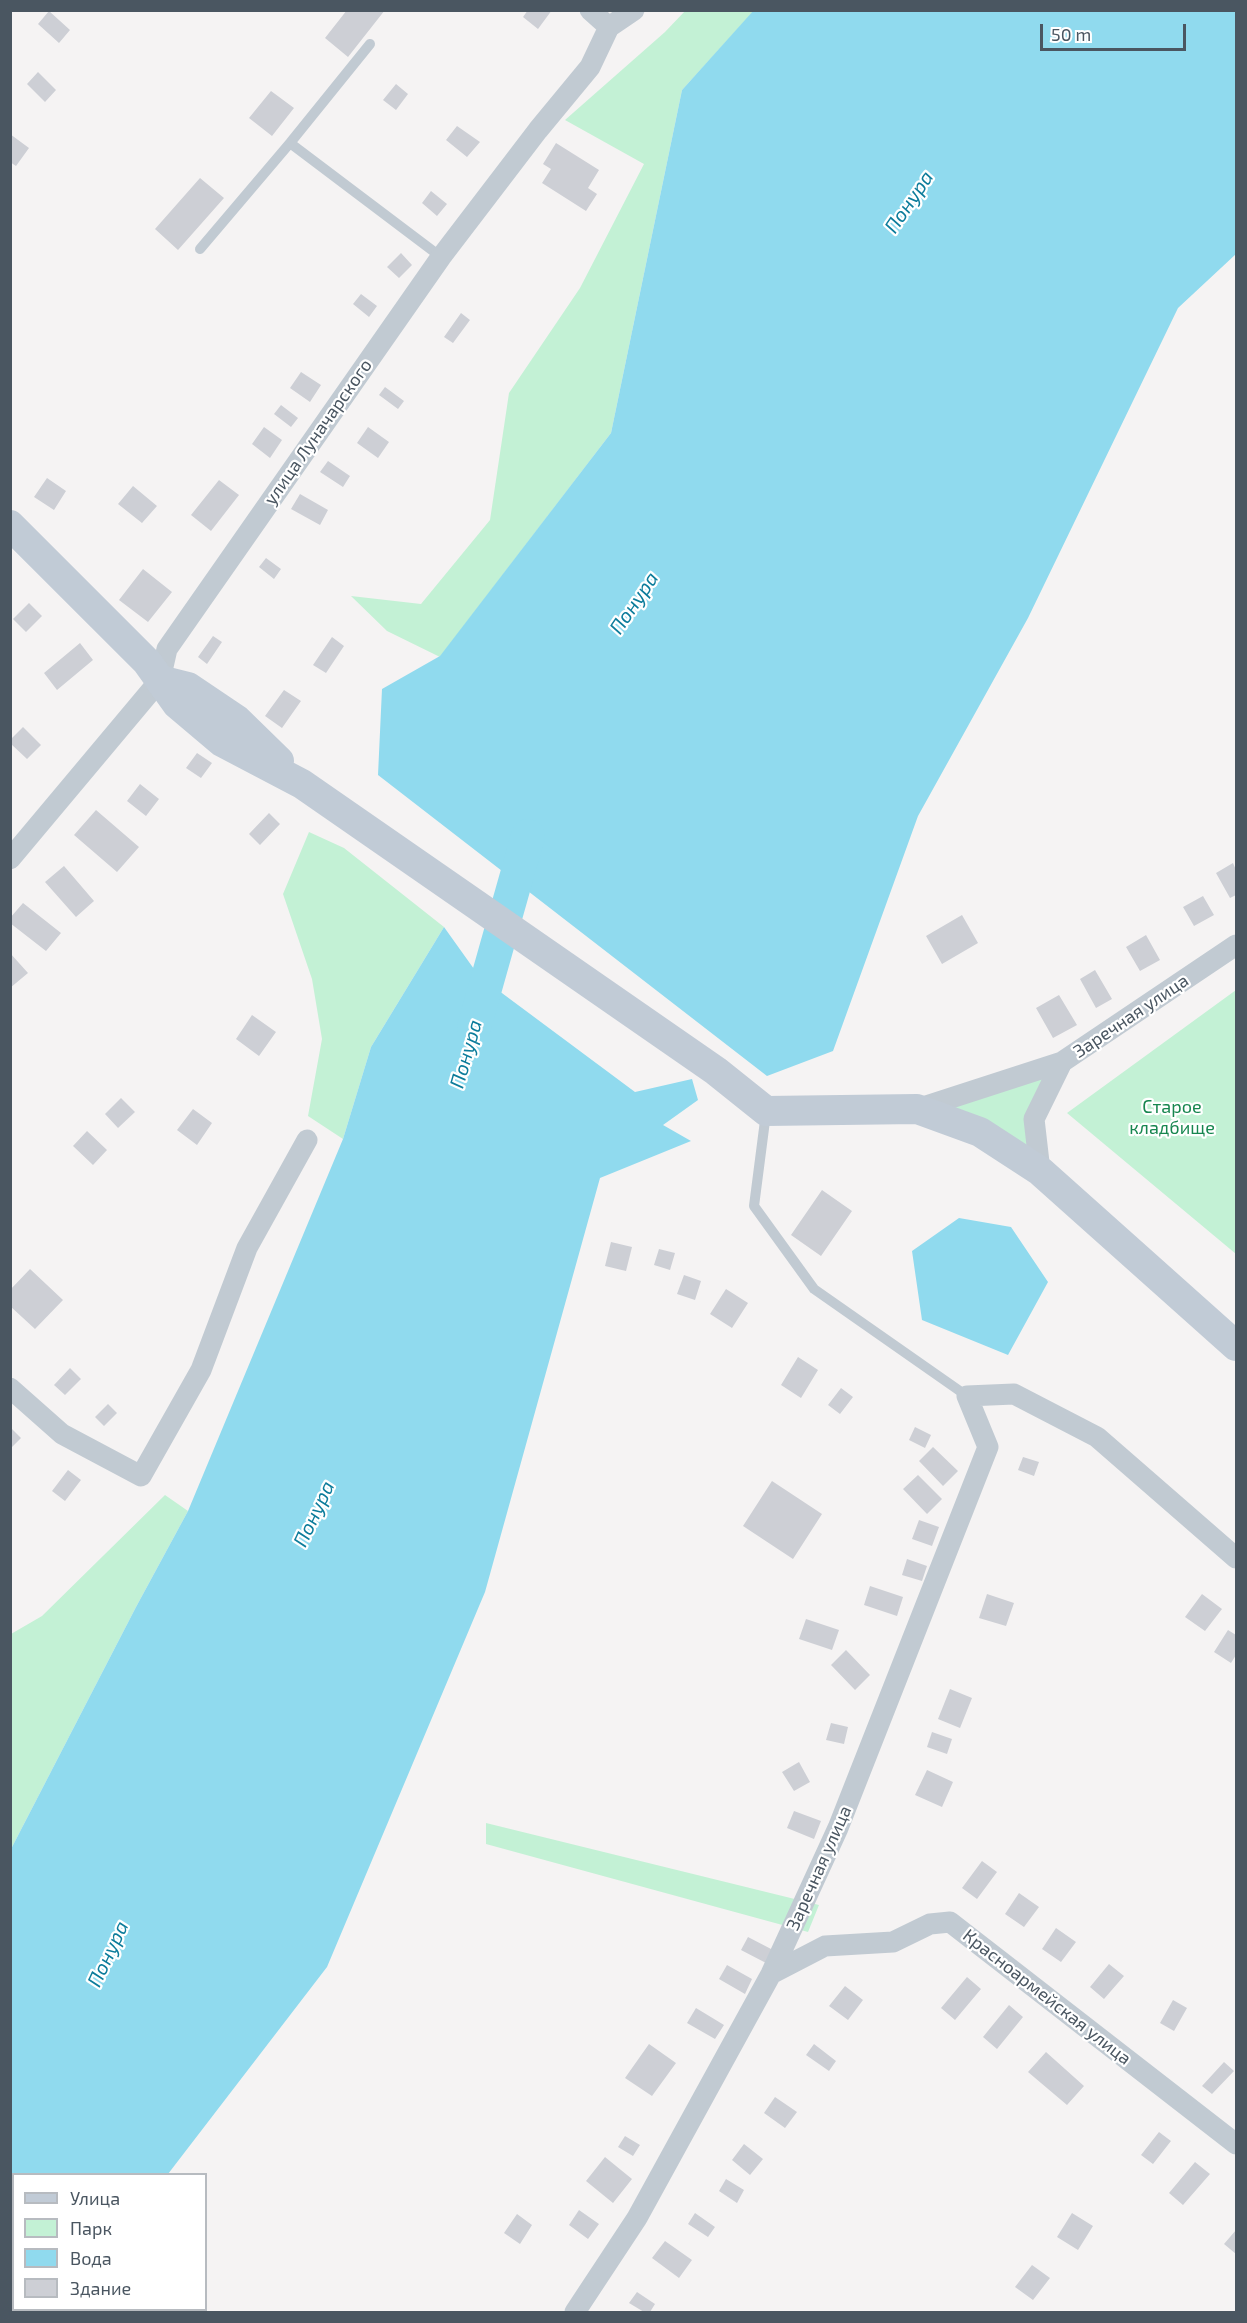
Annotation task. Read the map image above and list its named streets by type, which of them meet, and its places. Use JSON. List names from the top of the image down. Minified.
{"streets":{"street":["улица Луначарского","Заречная улица","Красноармейская улица"]},"crossings":[["Заречная улица","Красноармейская улица"]],"water":["Понура"],"parks":["Старое кладбище"],"legend":["Улица","Парк","Вода","Здание"],"scale_bar":"50 m"}
